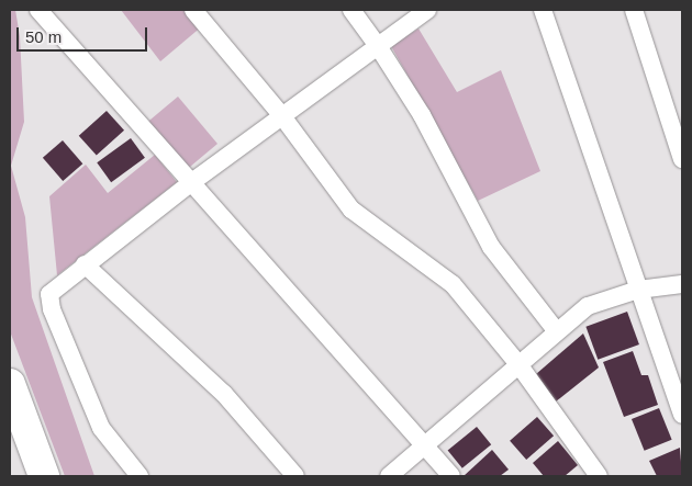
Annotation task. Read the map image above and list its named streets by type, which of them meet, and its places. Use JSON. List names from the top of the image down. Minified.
{"scale_bar":"50 m"}
